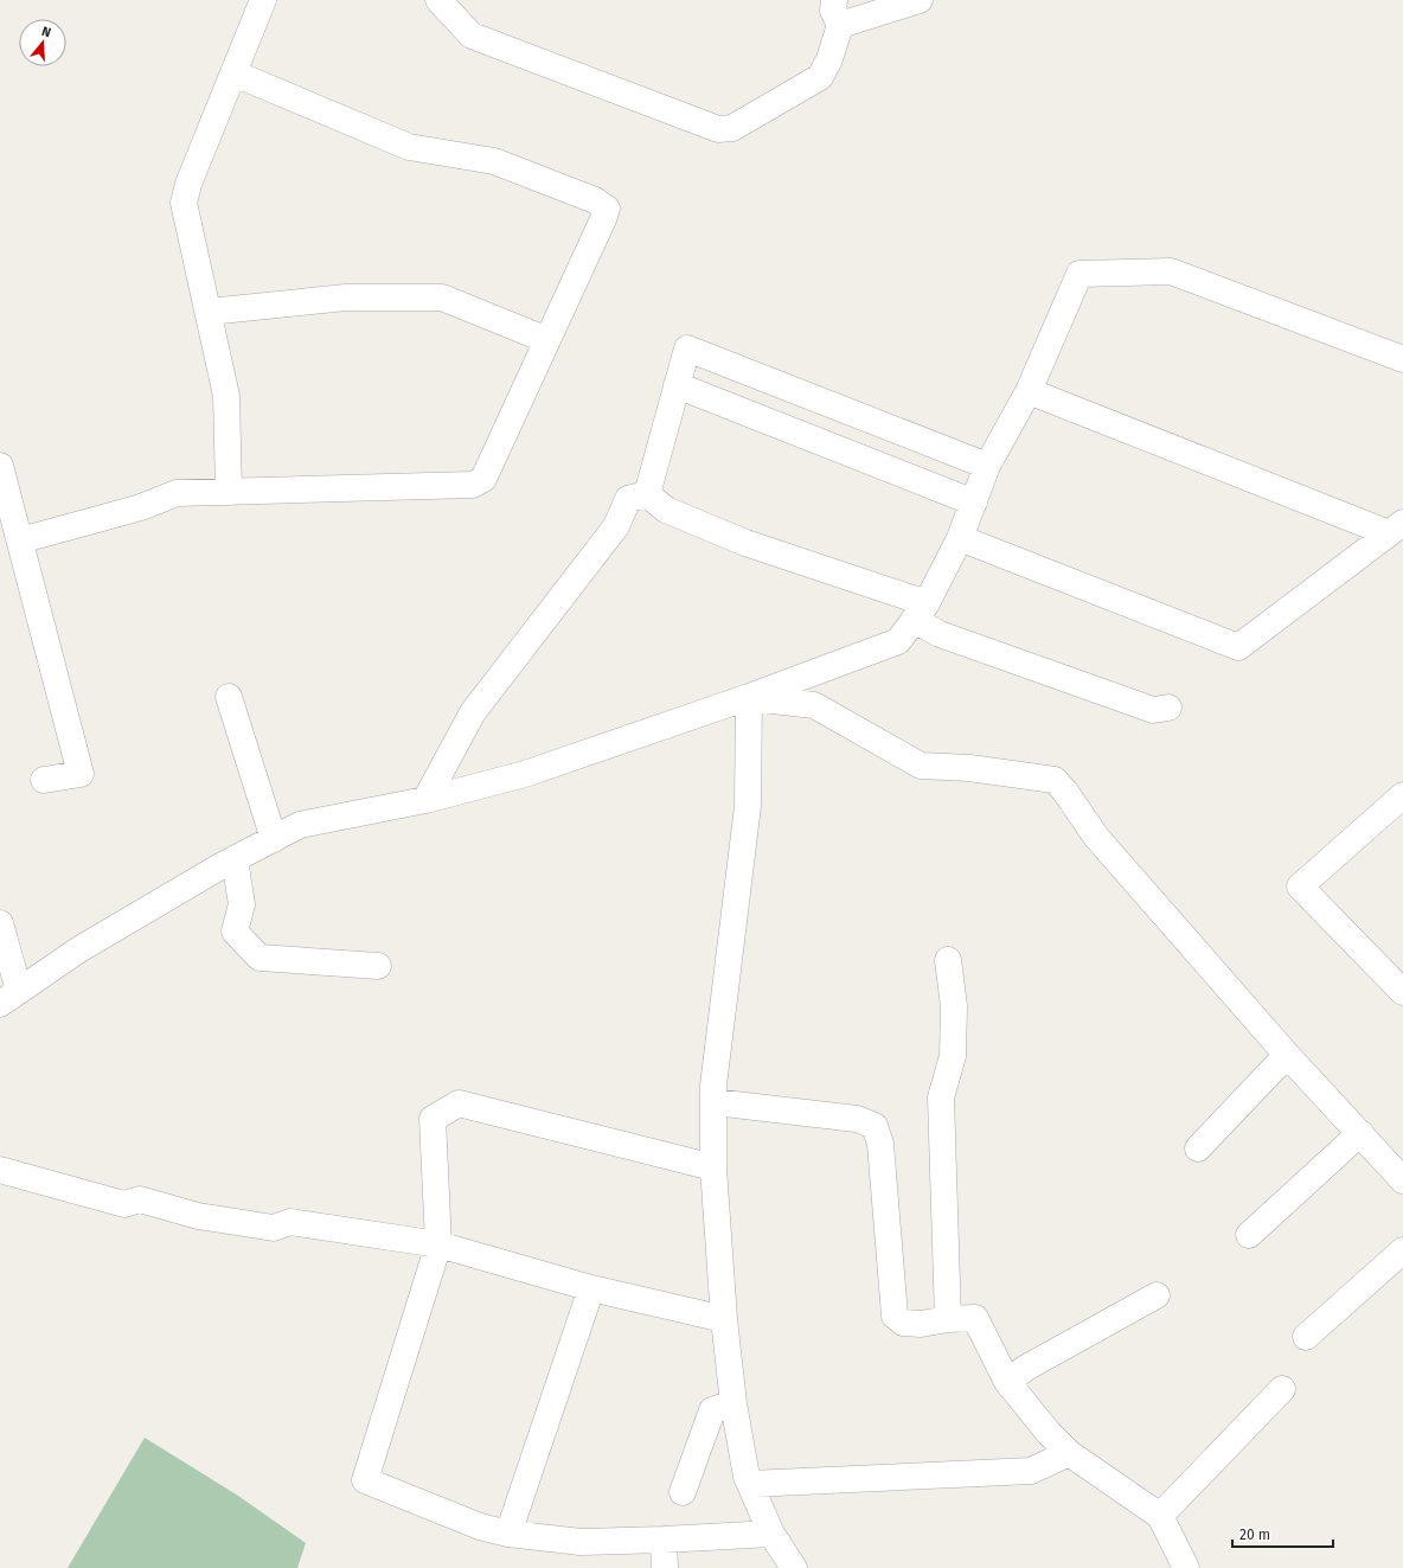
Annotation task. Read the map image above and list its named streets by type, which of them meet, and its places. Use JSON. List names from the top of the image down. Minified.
{"scale_bar":"20 m","north":"top"}
